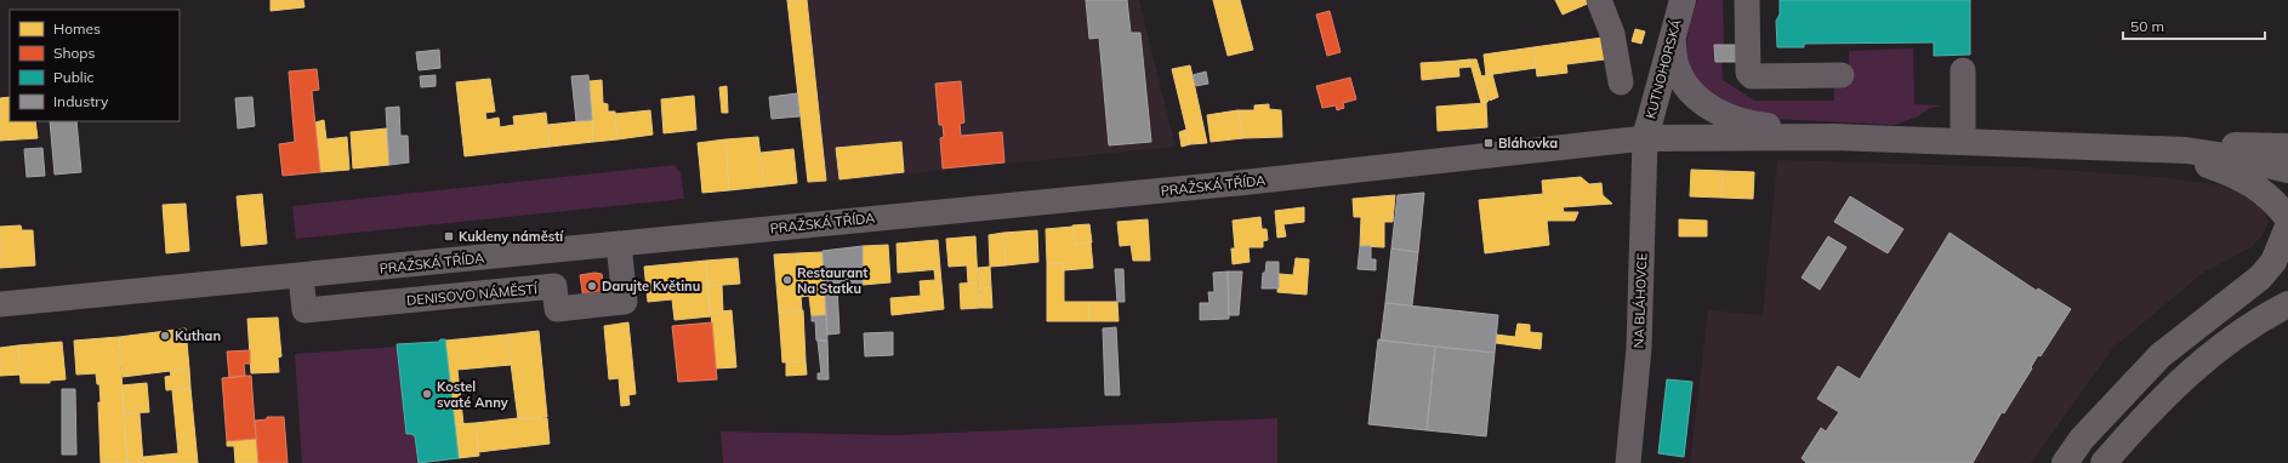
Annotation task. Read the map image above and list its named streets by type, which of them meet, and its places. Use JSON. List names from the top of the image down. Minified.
{"streets":{"main road":["KUTNOHORSKÁ"],"street":["PRAŽSKÁ TŘÍDA","DENISOVO NÁMĚSTÍ","NA BLÁHOVCE"]},"crossings":[["KUTNOHORSKÁ","PRAŽSKÁ TŘÍDA"],["KUTNOHORSKÁ","NA BLÁHOVCE"],["PRAŽSKÁ TŘÍDA","DENISOVO NÁMĚSTÍ"],["PRAŽSKÁ TŘÍDA","NA BLÁHOVCE"]],"places":{"transit":["Bláhovka","Kukleny náměstí"],"other":["Restaurant Na Statku","Darujte Květinu","Kuthan","Kostel svaté Anny"]},"legend":["Homes","Shops","Public","Industry"],"scale_bar":"50 m"}
